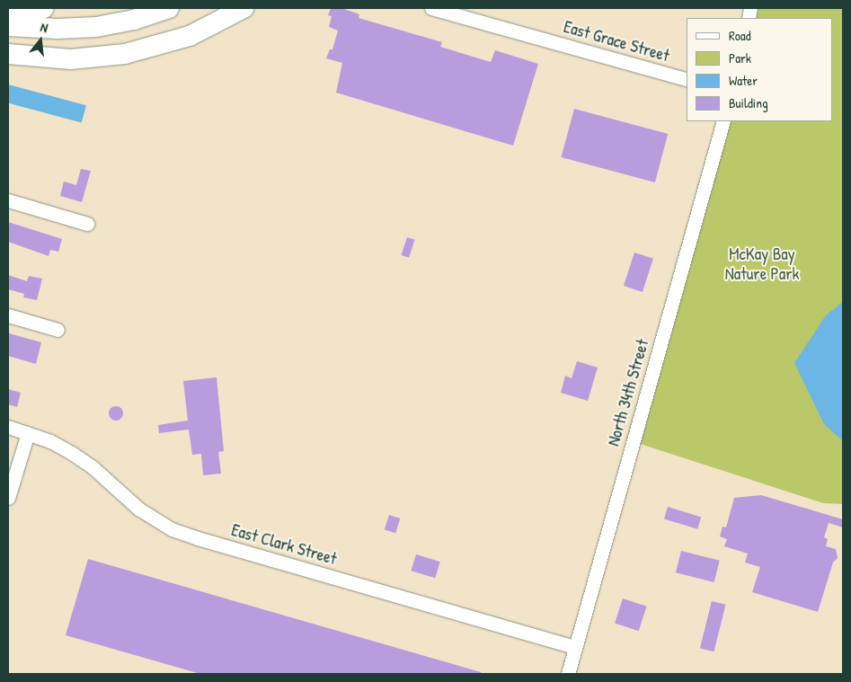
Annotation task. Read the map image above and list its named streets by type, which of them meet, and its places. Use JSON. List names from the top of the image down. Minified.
{"streets":{"street":["East Grace Street","North 34th Street","East Clark Street"]},"crossings":[["North 34th Street","East Clark Street"]],"parks":["McKay Bay Nature Park"],"legend":["Road","Park","Water","Building"],"north":"top"}
